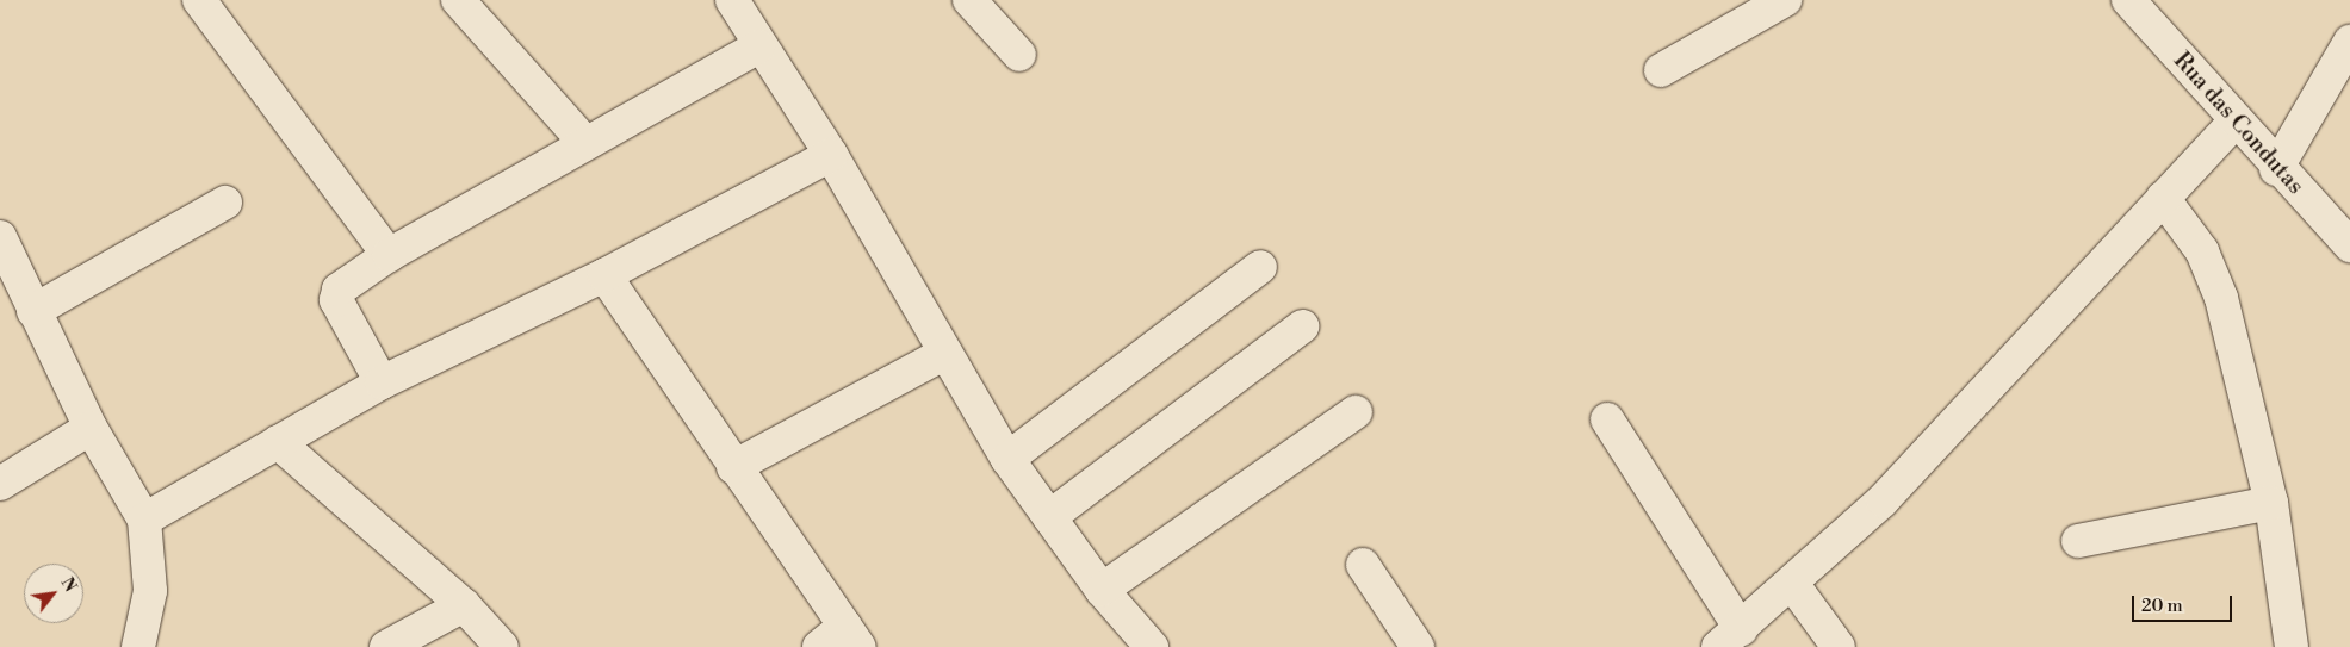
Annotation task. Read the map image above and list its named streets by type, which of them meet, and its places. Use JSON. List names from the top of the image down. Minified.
{"streets":{"street":["Rua das Condutas"]},"scale_bar":"20 m","north":"top right"}
